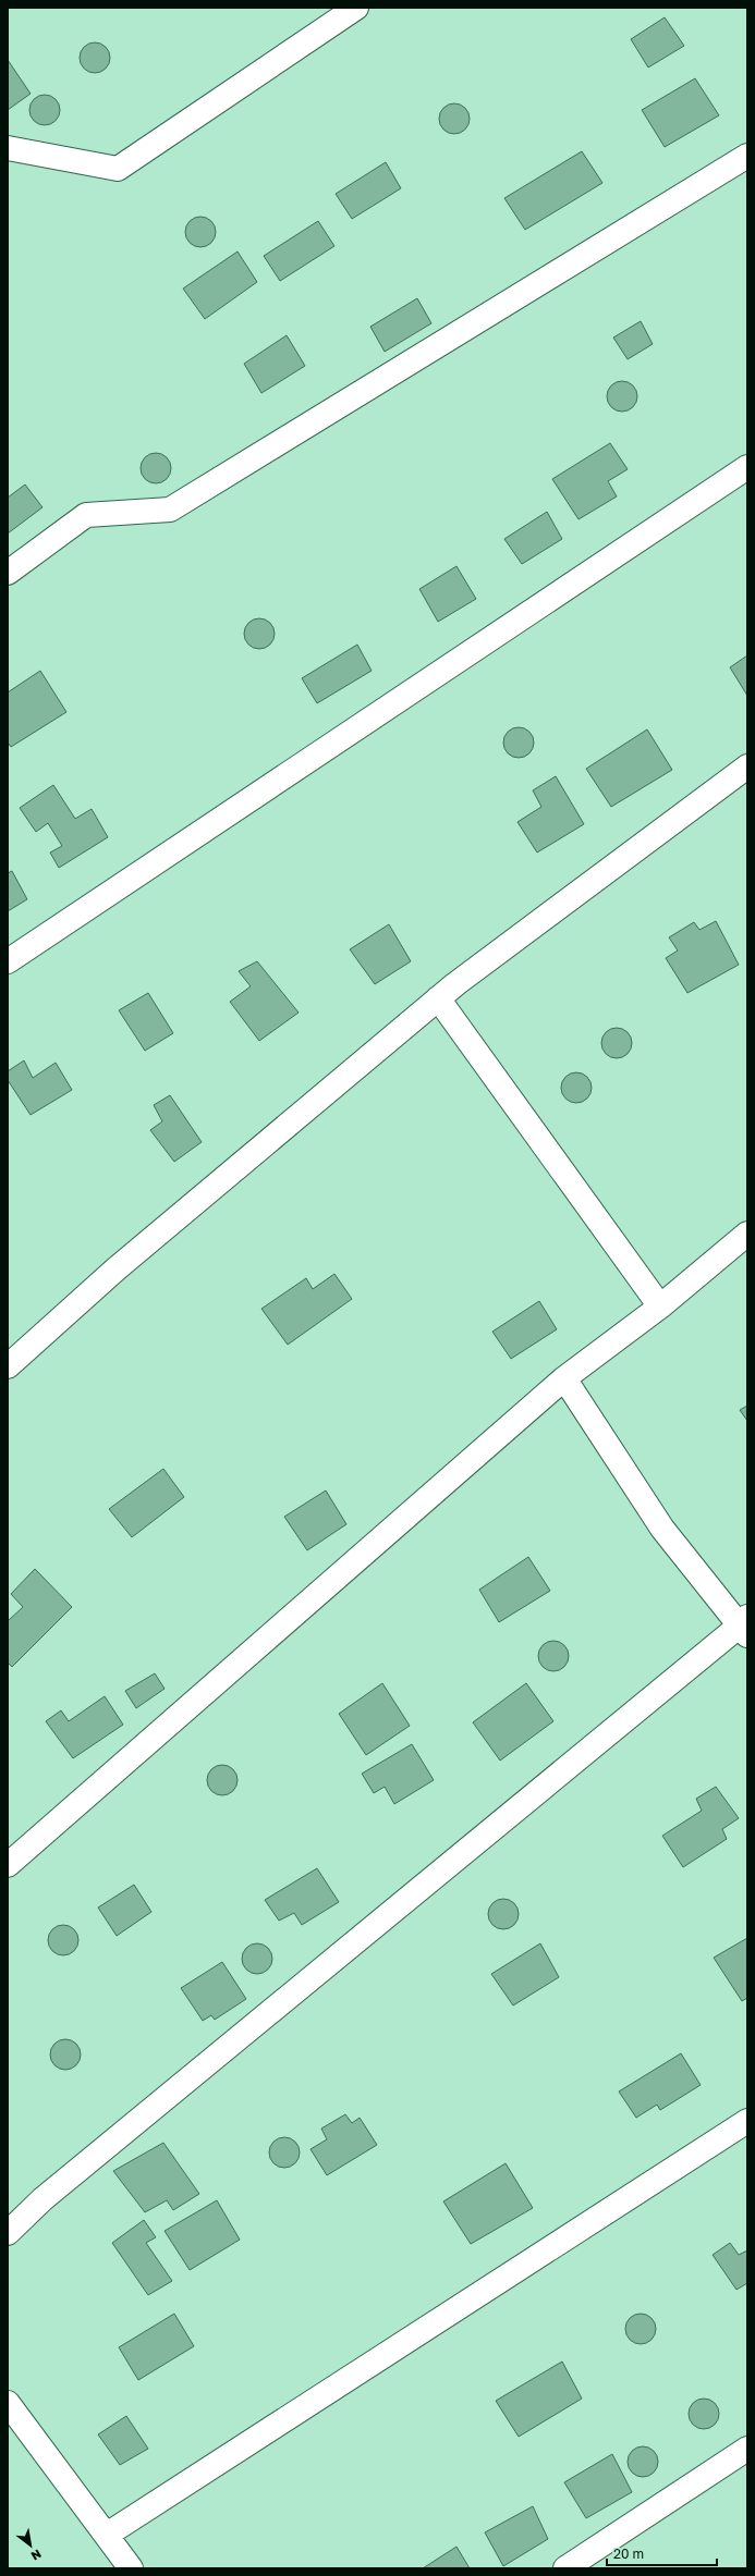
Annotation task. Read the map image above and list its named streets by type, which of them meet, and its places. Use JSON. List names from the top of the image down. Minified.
{"scale_bar":"20 m","north":"bottom right"}
